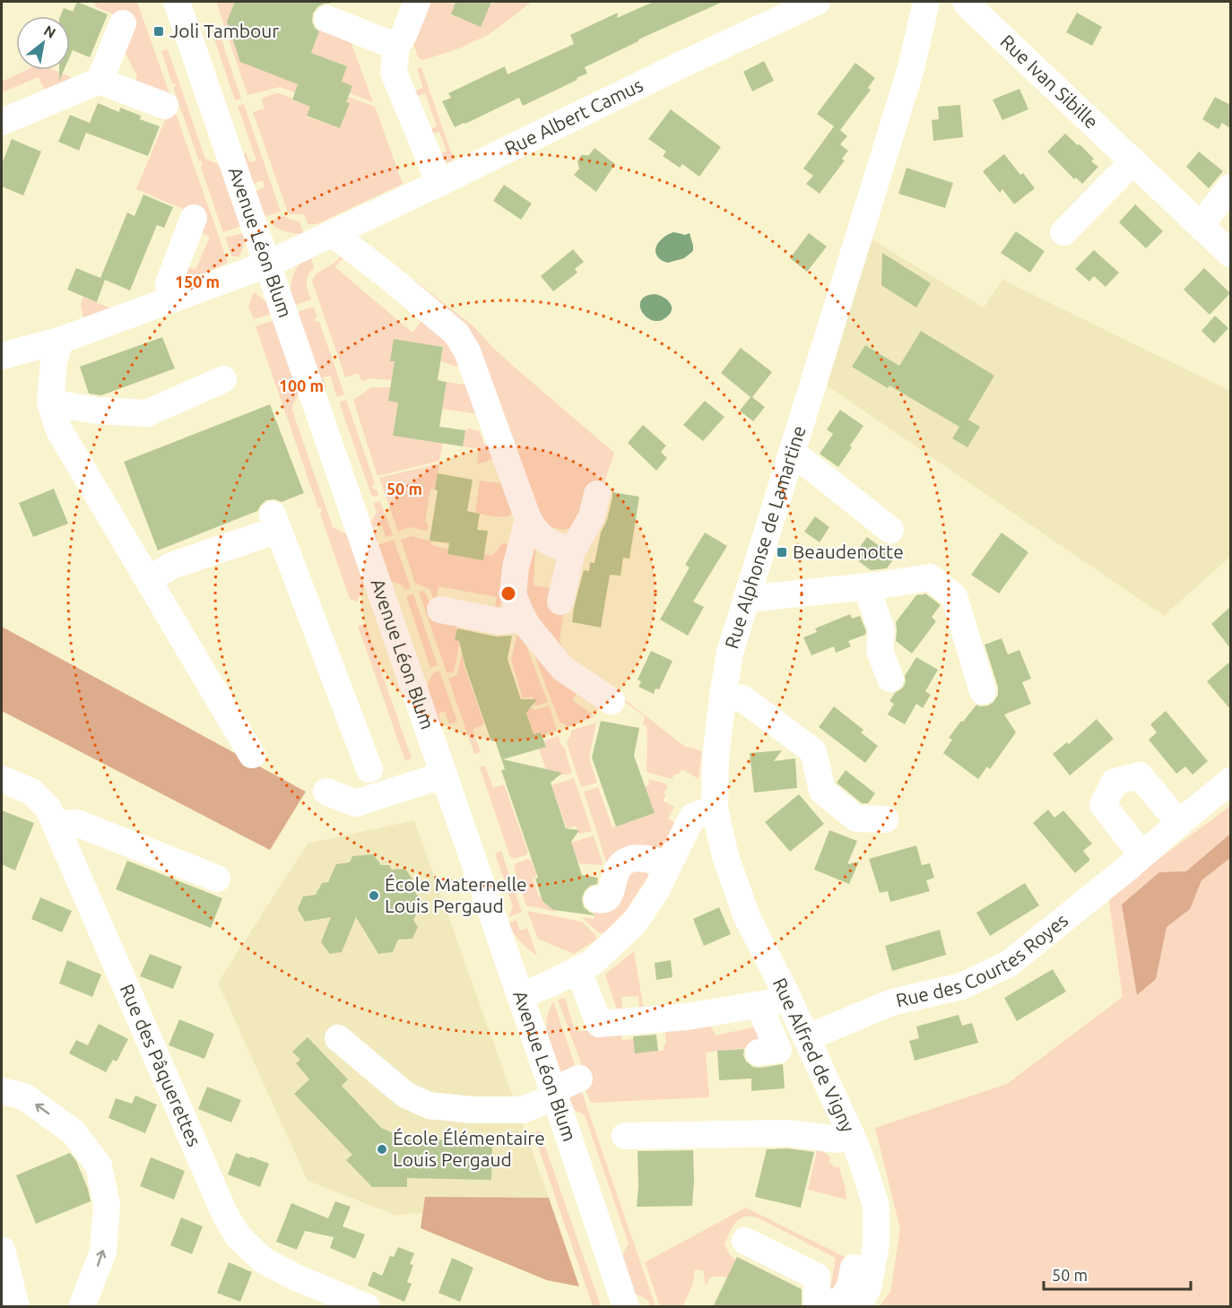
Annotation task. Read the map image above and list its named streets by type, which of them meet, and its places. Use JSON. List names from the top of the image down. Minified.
{"streets":{"street":["Rue Ivan Sibille","Rue Albert Camus","Avenue Léon Blum","Rue Alphonse de Lamartine","Rue des Courtes Royes","Rue Alfred de Vigny","Rue des Pâquerettes"]},"crossings":[["Rue Albert Camus","Avenue Léon Blum"],["Rue Alphonse de Lamartine","Rue Alfred de Vigny"],["Rue des Courtes Royes","Rue Alfred de Vigny"]],"places":{"transit":["Joli Tambour","Beaudenotte"],"other":["École Maternelle Louis Pergaud","École Élémentaire Louis Pergaud"]},"scale_bar":"50 m","north":"top right","rings":["150 m","100 m","50 m"]}
